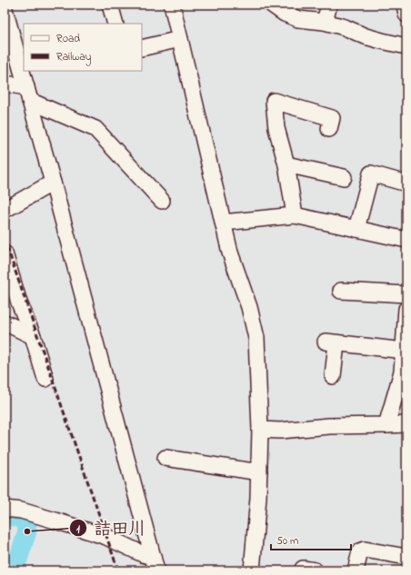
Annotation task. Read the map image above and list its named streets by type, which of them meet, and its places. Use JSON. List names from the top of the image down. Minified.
{"places":["詰田川"],"legend":["Road","Railway"],"scale_bar":"50 m"}
